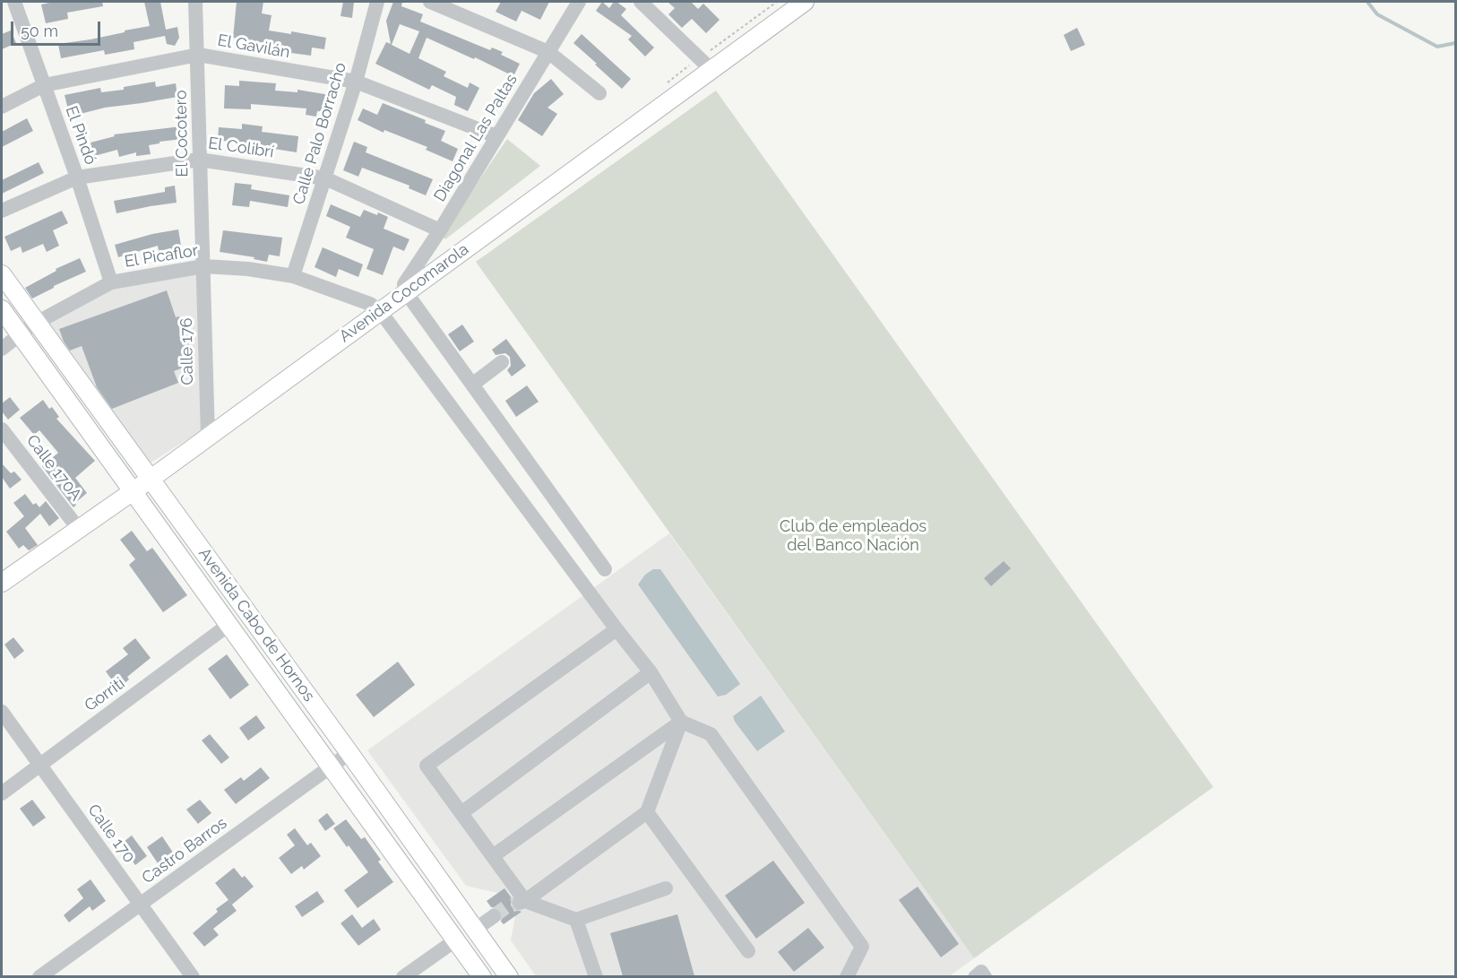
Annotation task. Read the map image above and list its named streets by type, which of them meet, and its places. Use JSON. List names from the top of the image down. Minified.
{"streets":{"main road":["Avenida Cocomarola","Avenida Cabo de Hornos"],"street":["El Gavilán","El Cocotero","Calle Palo Borracho","El Pindó","Diagonal Las Paltas","El Colibrí","El Picaflor","Calle 176","Calle 170A","Gorriti","Calle 170","Castro Barros"]},"crossings":[["El Gavilán","El Cocotero"],["El Gavilán","Calle Palo Borracho"],["El Gavilán","El Pindó"],["El Gavilán","Diagonal Las Paltas"],["El Cocotero","El Colibrí"],["El Cocotero","El Picaflor"],["El Cocotero","Calle 176"],["Calle Palo Borracho","El Colibrí"],["Calle Palo Borracho","El Picaflor"],["El Pindó","El Colibrí"],["El Pindó","El Picaflor"],["Diagonal Las Paltas","El Colibrí"],["Diagonal Las Paltas","Avenida Cocomarola"],["El Picaflor","Avenida Cocomarola"],["El Picaflor","Calle 176"],["El Picaflor","Avenida Cabo de Hornos"],["Avenida Cocomarola","Calle 176"],["Avenida Cocomarola","Calle 170A"],["Avenida Cocomarola","Avenida Cabo de Hornos"],["Avenida Cabo de Hornos","Gorriti"],["Avenida Cabo de Hornos","Castro Barros"],["Gorriti","Calle 170"],["Calle 170","Castro Barros"]],"parks":["Club de empleados del Banco Nación"],"scale_bar":"50 m"}
